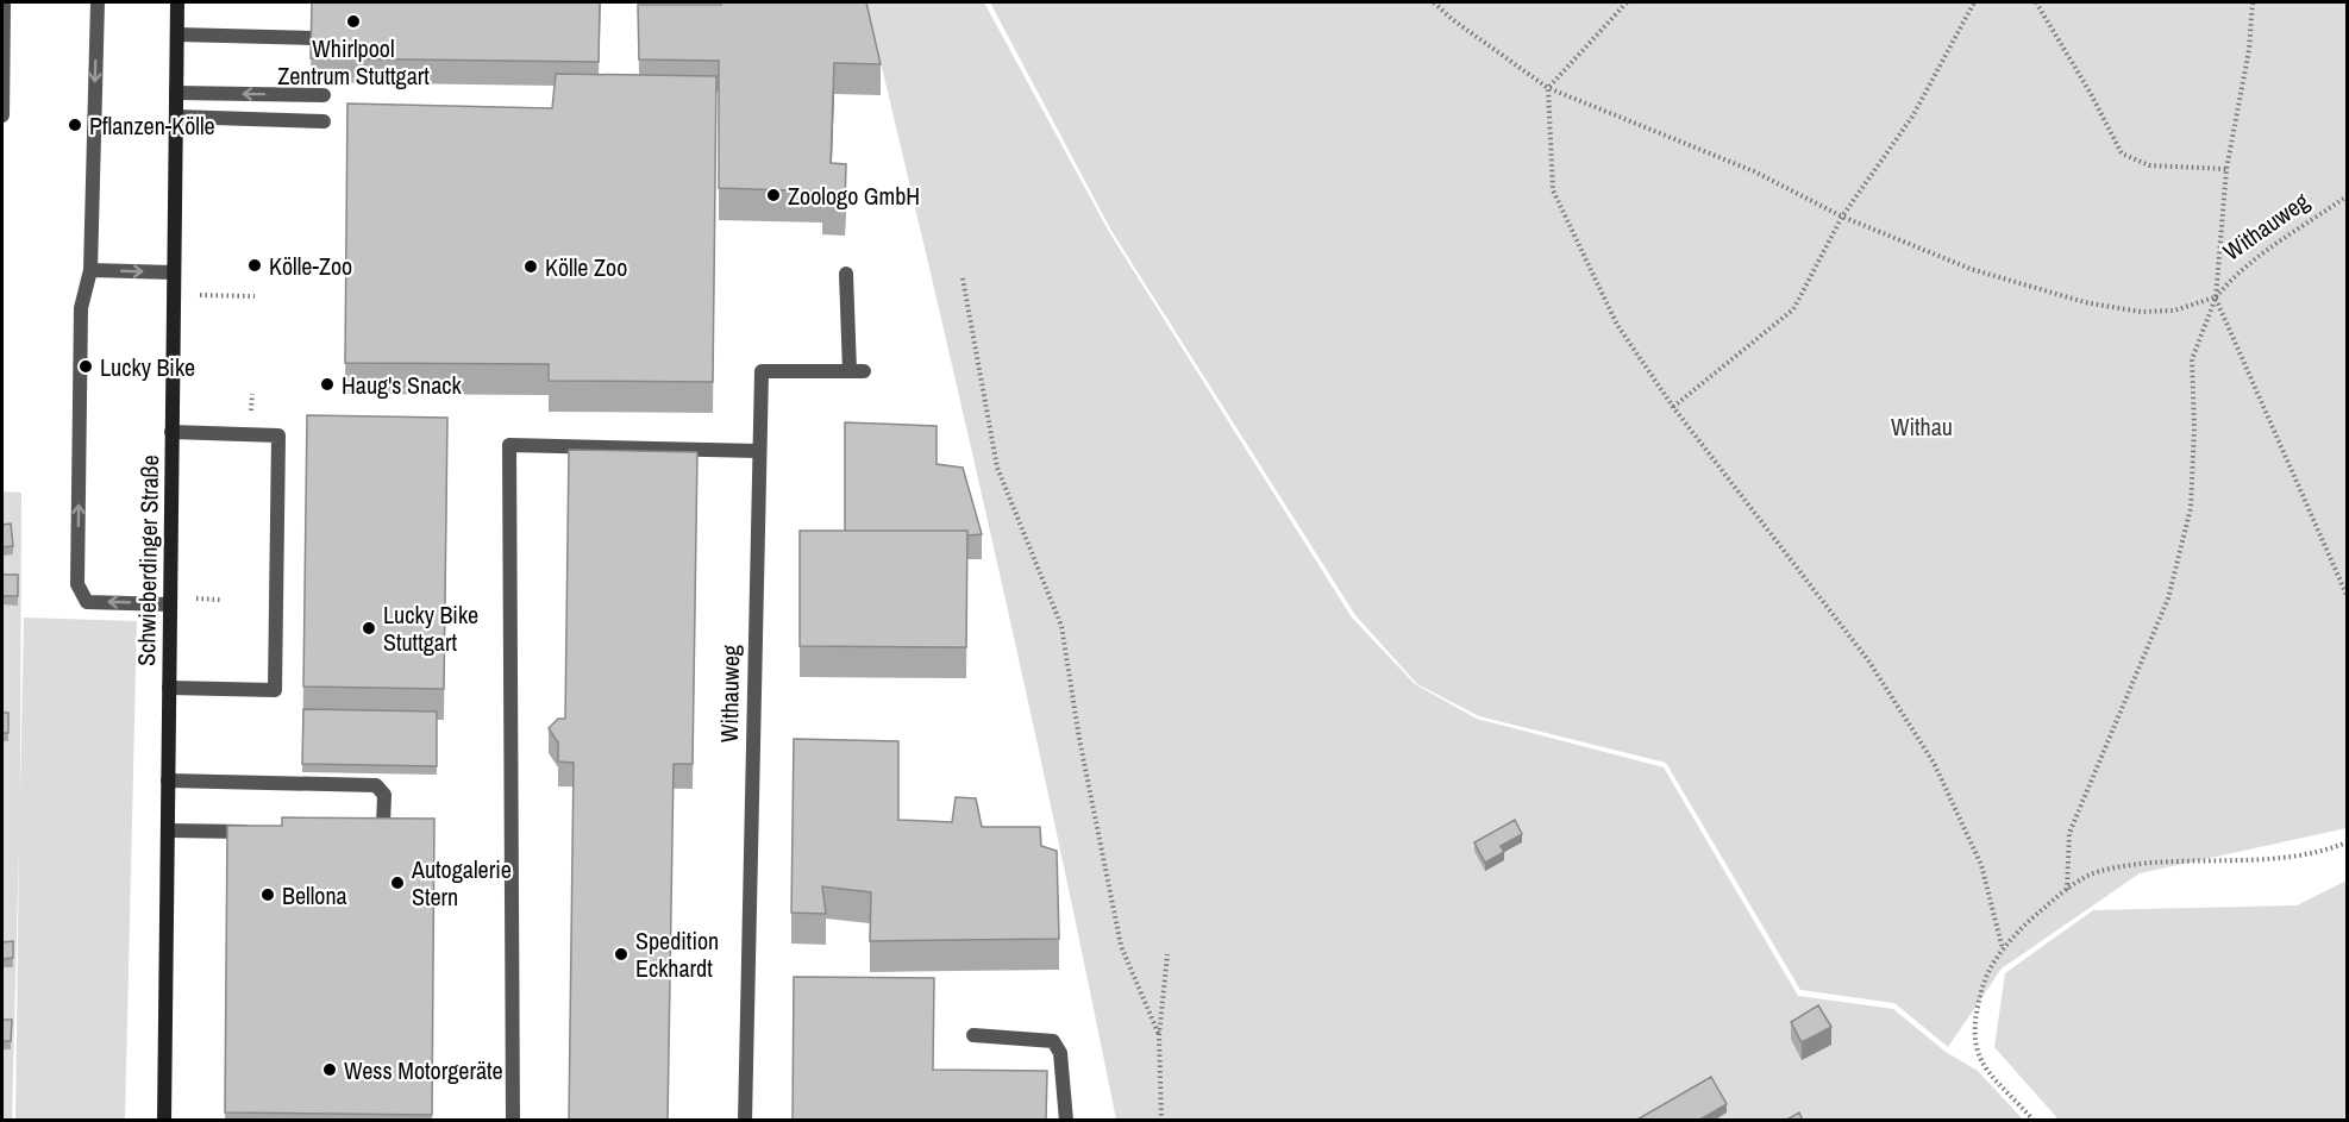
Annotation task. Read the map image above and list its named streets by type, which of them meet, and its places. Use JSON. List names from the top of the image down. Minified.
{"streets":{"street":["Withauweg","Schwieberdinger Straße"]},"parks":["Withau"],"places":["Whirlpool Zentrum Stuttgart","Pflanzen-Kölle","Zoologo GmbH","Kölle-Zoo","Kölle Zoo","Lucky Bike","Haug's Snack","Lucky Bike Stuttgart","Autogalerie Stern","Bellona","Spedition Eckhardt","Wess Motorgeräte"]}
